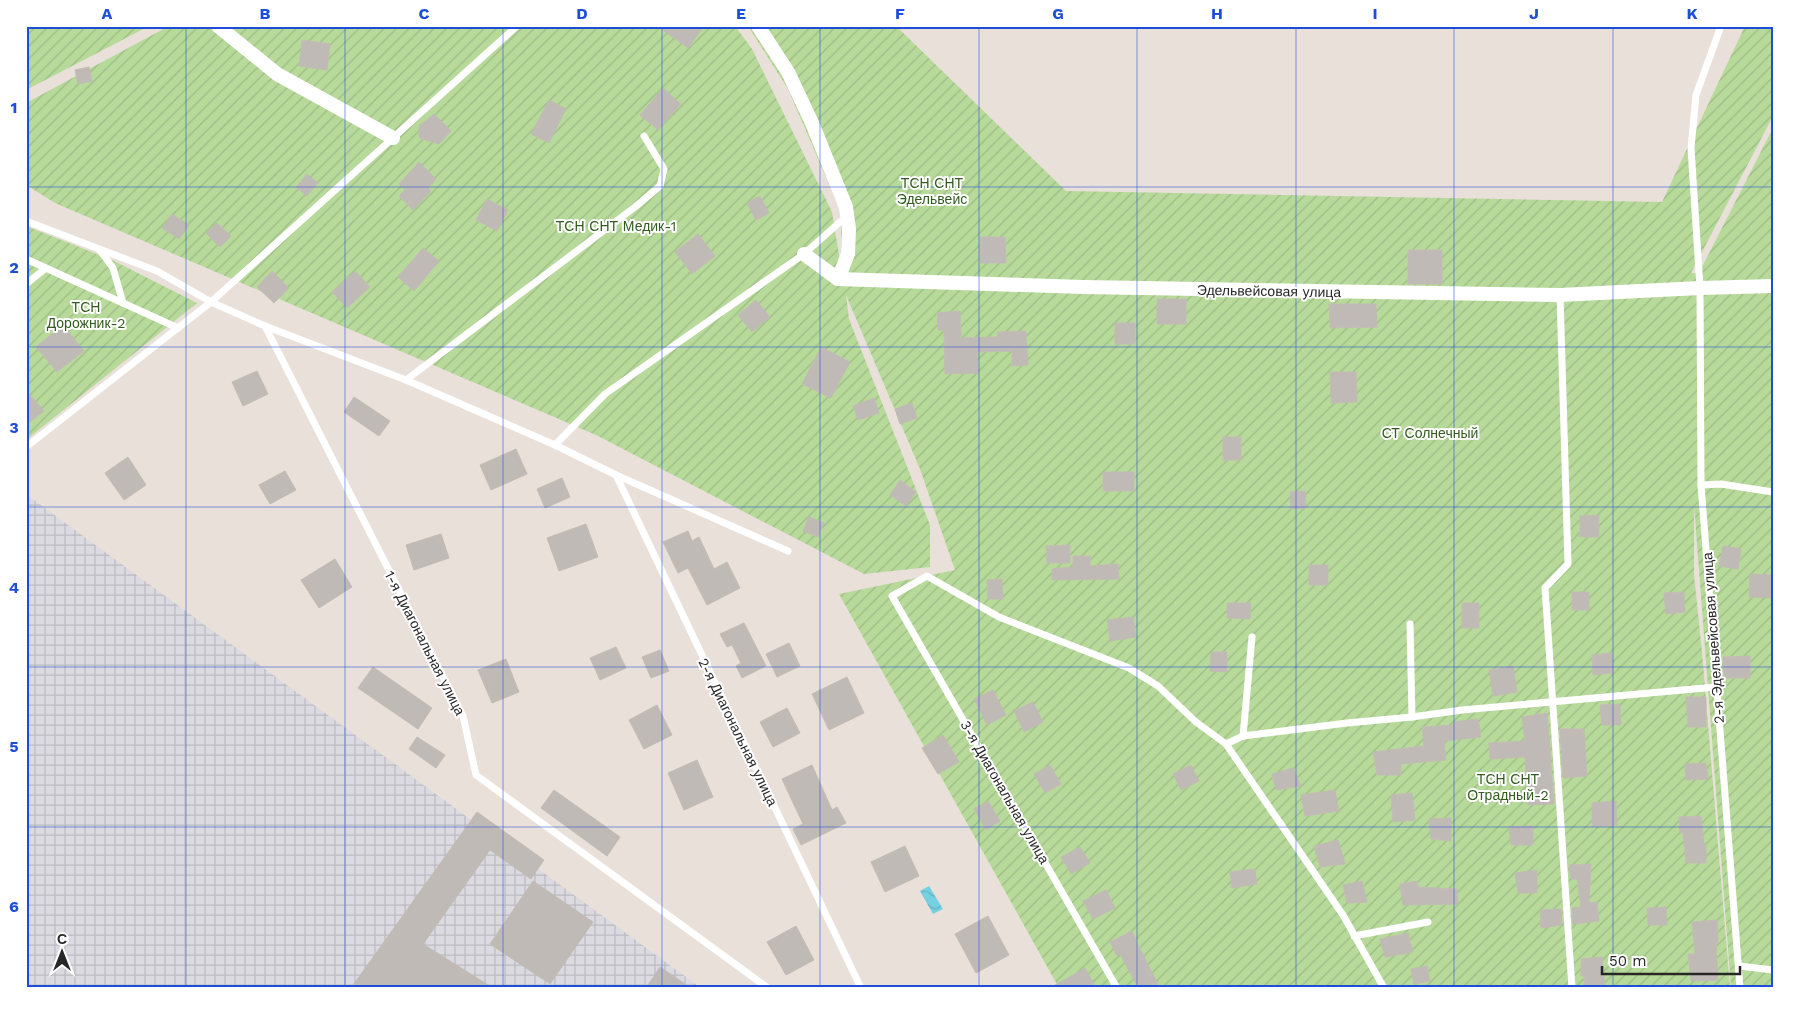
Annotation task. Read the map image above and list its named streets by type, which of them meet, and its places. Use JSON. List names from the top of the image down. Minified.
{"streets":{"street":["Эдельвейсовая улица"],"lane":["2-я Эдельвейсовая улица","1-я Диагональная улица","2-я Диагональная улица","3-я Диагональная улица"]},"crossings":[["Эдельвейсовая улица","2-я Эдельвейсовая улица"]],"parks":["ТСН СНТ Эдельвейс","ТСН СНТ Медик-1","ТСН Дорожник-2","СТ Солнечный","ТСН СНТ Отрадный-2"],"scale_bar":"50 m","north":"top","grid":{"columns":["A","B","C","D","E","F","G","H","I","J","K"],"rows":["1","2","3","4","5","6"]}}
